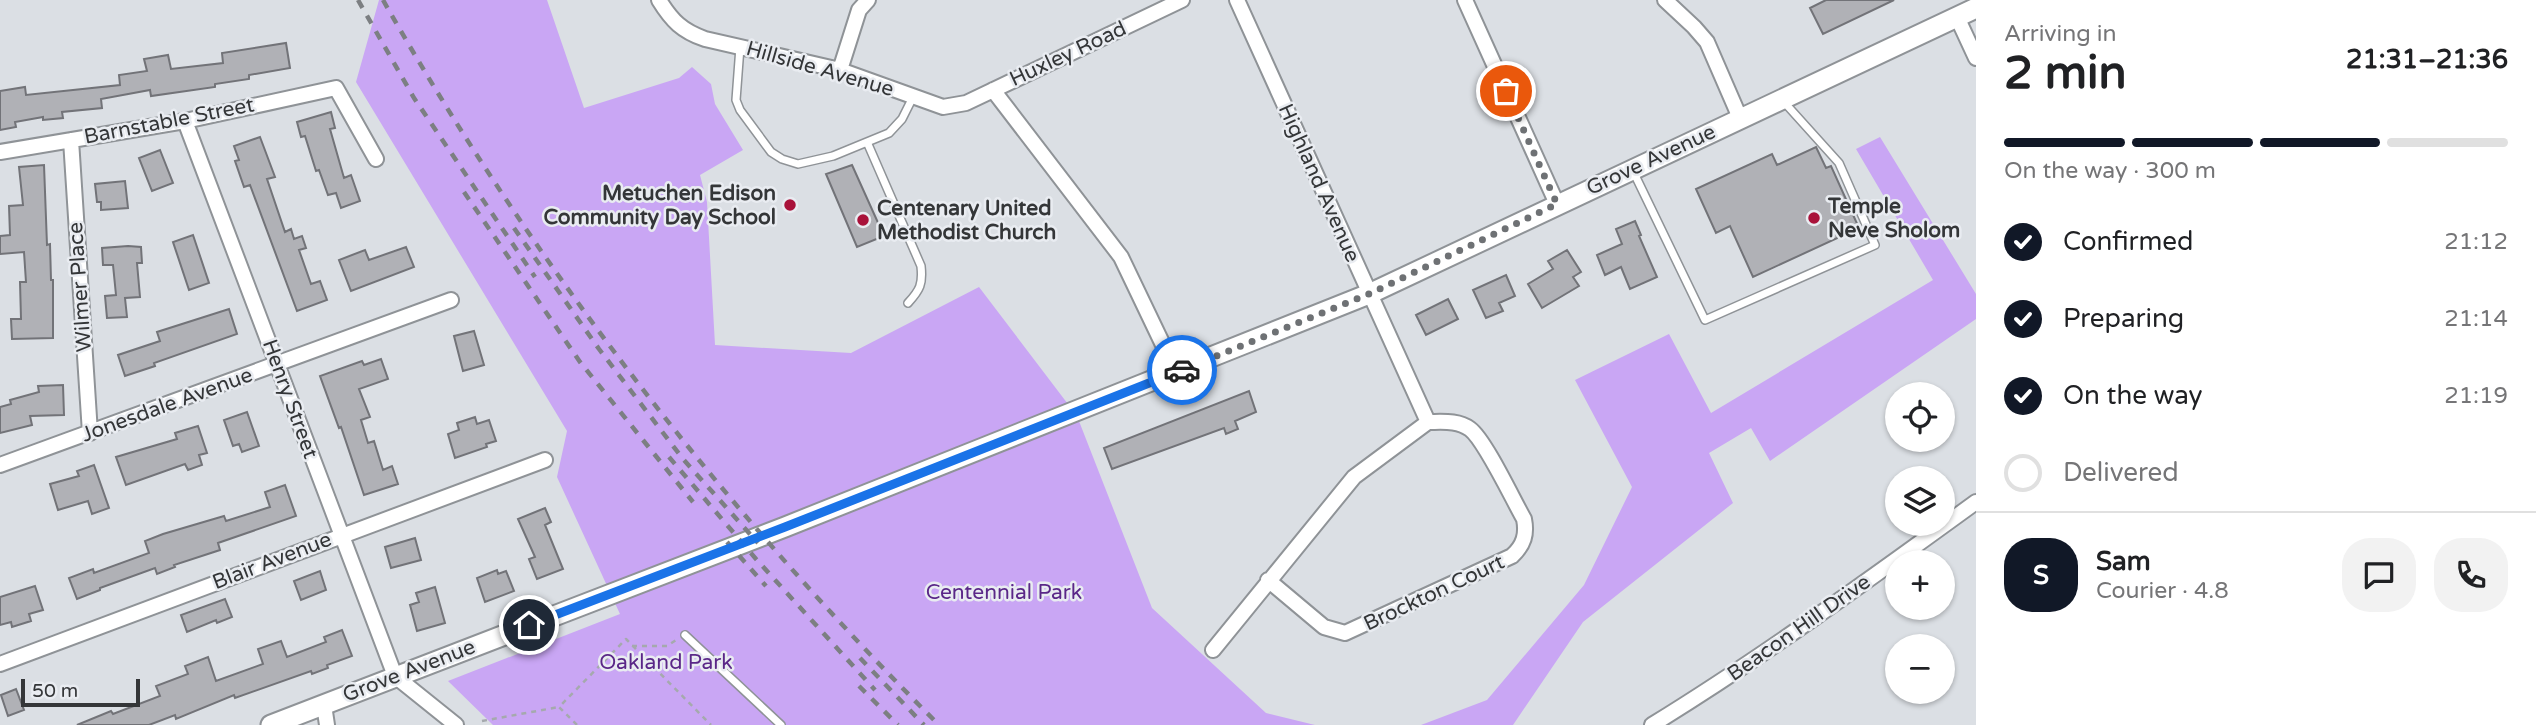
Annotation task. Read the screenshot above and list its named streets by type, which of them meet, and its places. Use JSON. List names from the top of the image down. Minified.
{"streets":{"street":["Huxley Road","Hillside Avenue","Barnstable Street","Grove Avenue","Highland Avenue","Wilmer Place","Henry Street","Jonesdale Avenue","Blair Avenue","Brockton Court","Beacon Hill Drive"]},"crossings":[["Huxley Road","Hillside Avenue"],["Barnstable Street","Wilmer Place"],["Barnstable Street","Henry Street"],["Grove Avenue","Highland Avenue"],["Grove Avenue","Henry Street"],["Highland Avenue","Brockton Court"],["Wilmer Place","Jonesdale Avenue"],["Henry Street","Jonesdale Avenue"],["Henry Street","Blair Avenue"]],"parks":["Centennial Park","Oakland Park"],"places":["Metuchen Edison Community Day School","Temple Neve Sholom","Centenary United Methodist Church"],"scale_bar":"50 m","page":{"heading":["2 min","Arriving in","21:31–21:36"],"panel":["Sam","Courier · 4.8"],"bar":"On the way · 300 m","list":[["Confirmed","21:12"],["Preparing","21:14"],["On the way","21:19"],"Delivered"],"map_buttons":["+","−"],"round":"S","scale":"50 m"}}
